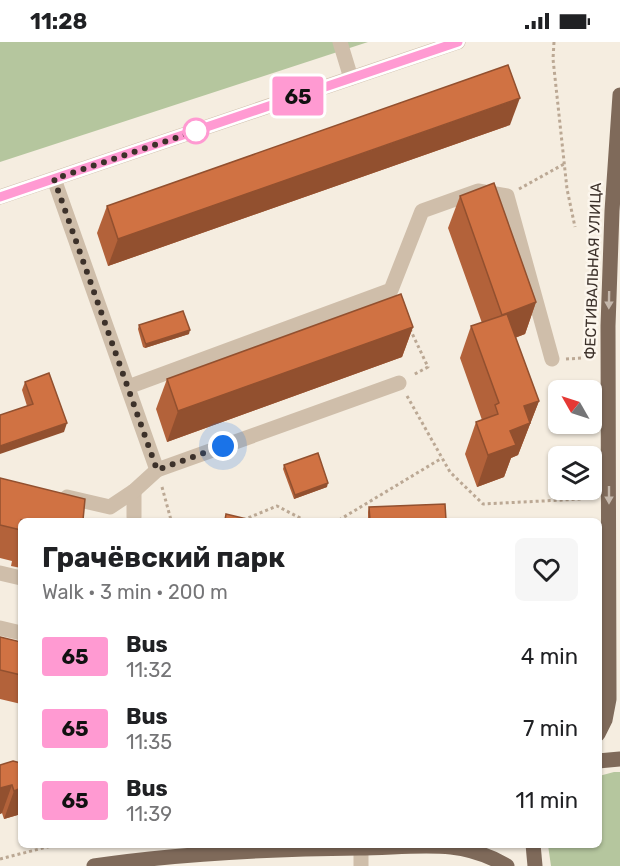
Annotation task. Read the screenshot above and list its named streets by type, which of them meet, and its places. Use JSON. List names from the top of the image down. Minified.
{"streets":{"main road":["ФЕСТИВАЛЬНАЯ УЛИЦА"]},"one_way":["ФЕСТИВАЛЬНАЯ УЛИЦА"],"lines":["bus line 65"],"north":"top left","page":{"status":"11:28","on_map":"65","heading":["Грачёвский парк","Walk · 3 min · 200 m"],"list":[{"mark":"65","name":"Bus","note":"11:32","value":"4 min"},{"mark":"65","name":"Bus","note":"11:35","value":"7 min"},{"mark":"65","name":"Bus","note":"11:39","value":"11 min"}]}}
